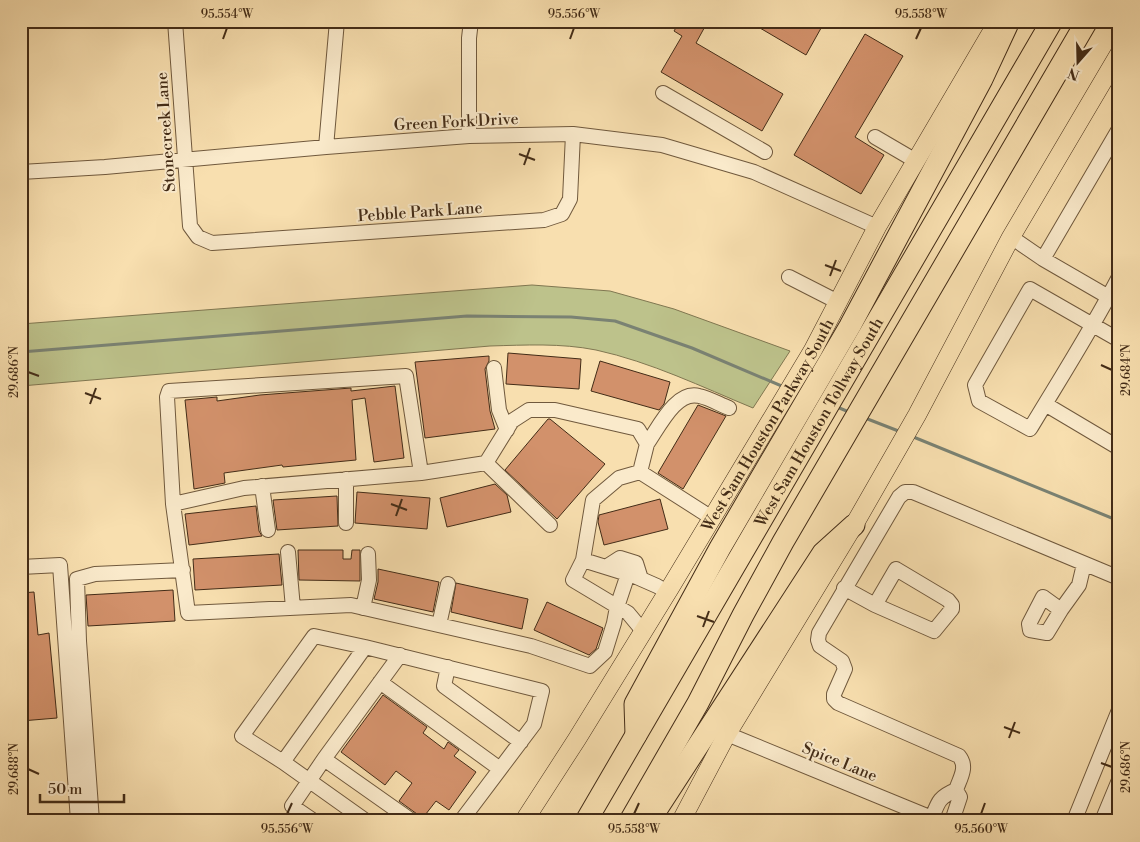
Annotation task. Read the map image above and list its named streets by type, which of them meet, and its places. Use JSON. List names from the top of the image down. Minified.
{"streets":{"highway":["West Sam Houston Tollway South"],"main road":["West Sam Houston Parkway South"],"street":["Green Fork Drive","Stonecreek Lane","Pebble Park Lane","Spice Lane"]},"crossings":[["Green Fork Drive","Stonecreek Lane"],["Green Fork Drive","Pebble Park Lane"],["Green Fork Drive","West Sam Houston Parkway South"],["Stonecreek Lane","Pebble Park Lane"]],"scale_bar":"50 m","north":"bottom","coordinates":["95.554°W","95.556°W","95.558°W","29.684°N","29.686°N","29.688°N","95.560°W"]}
